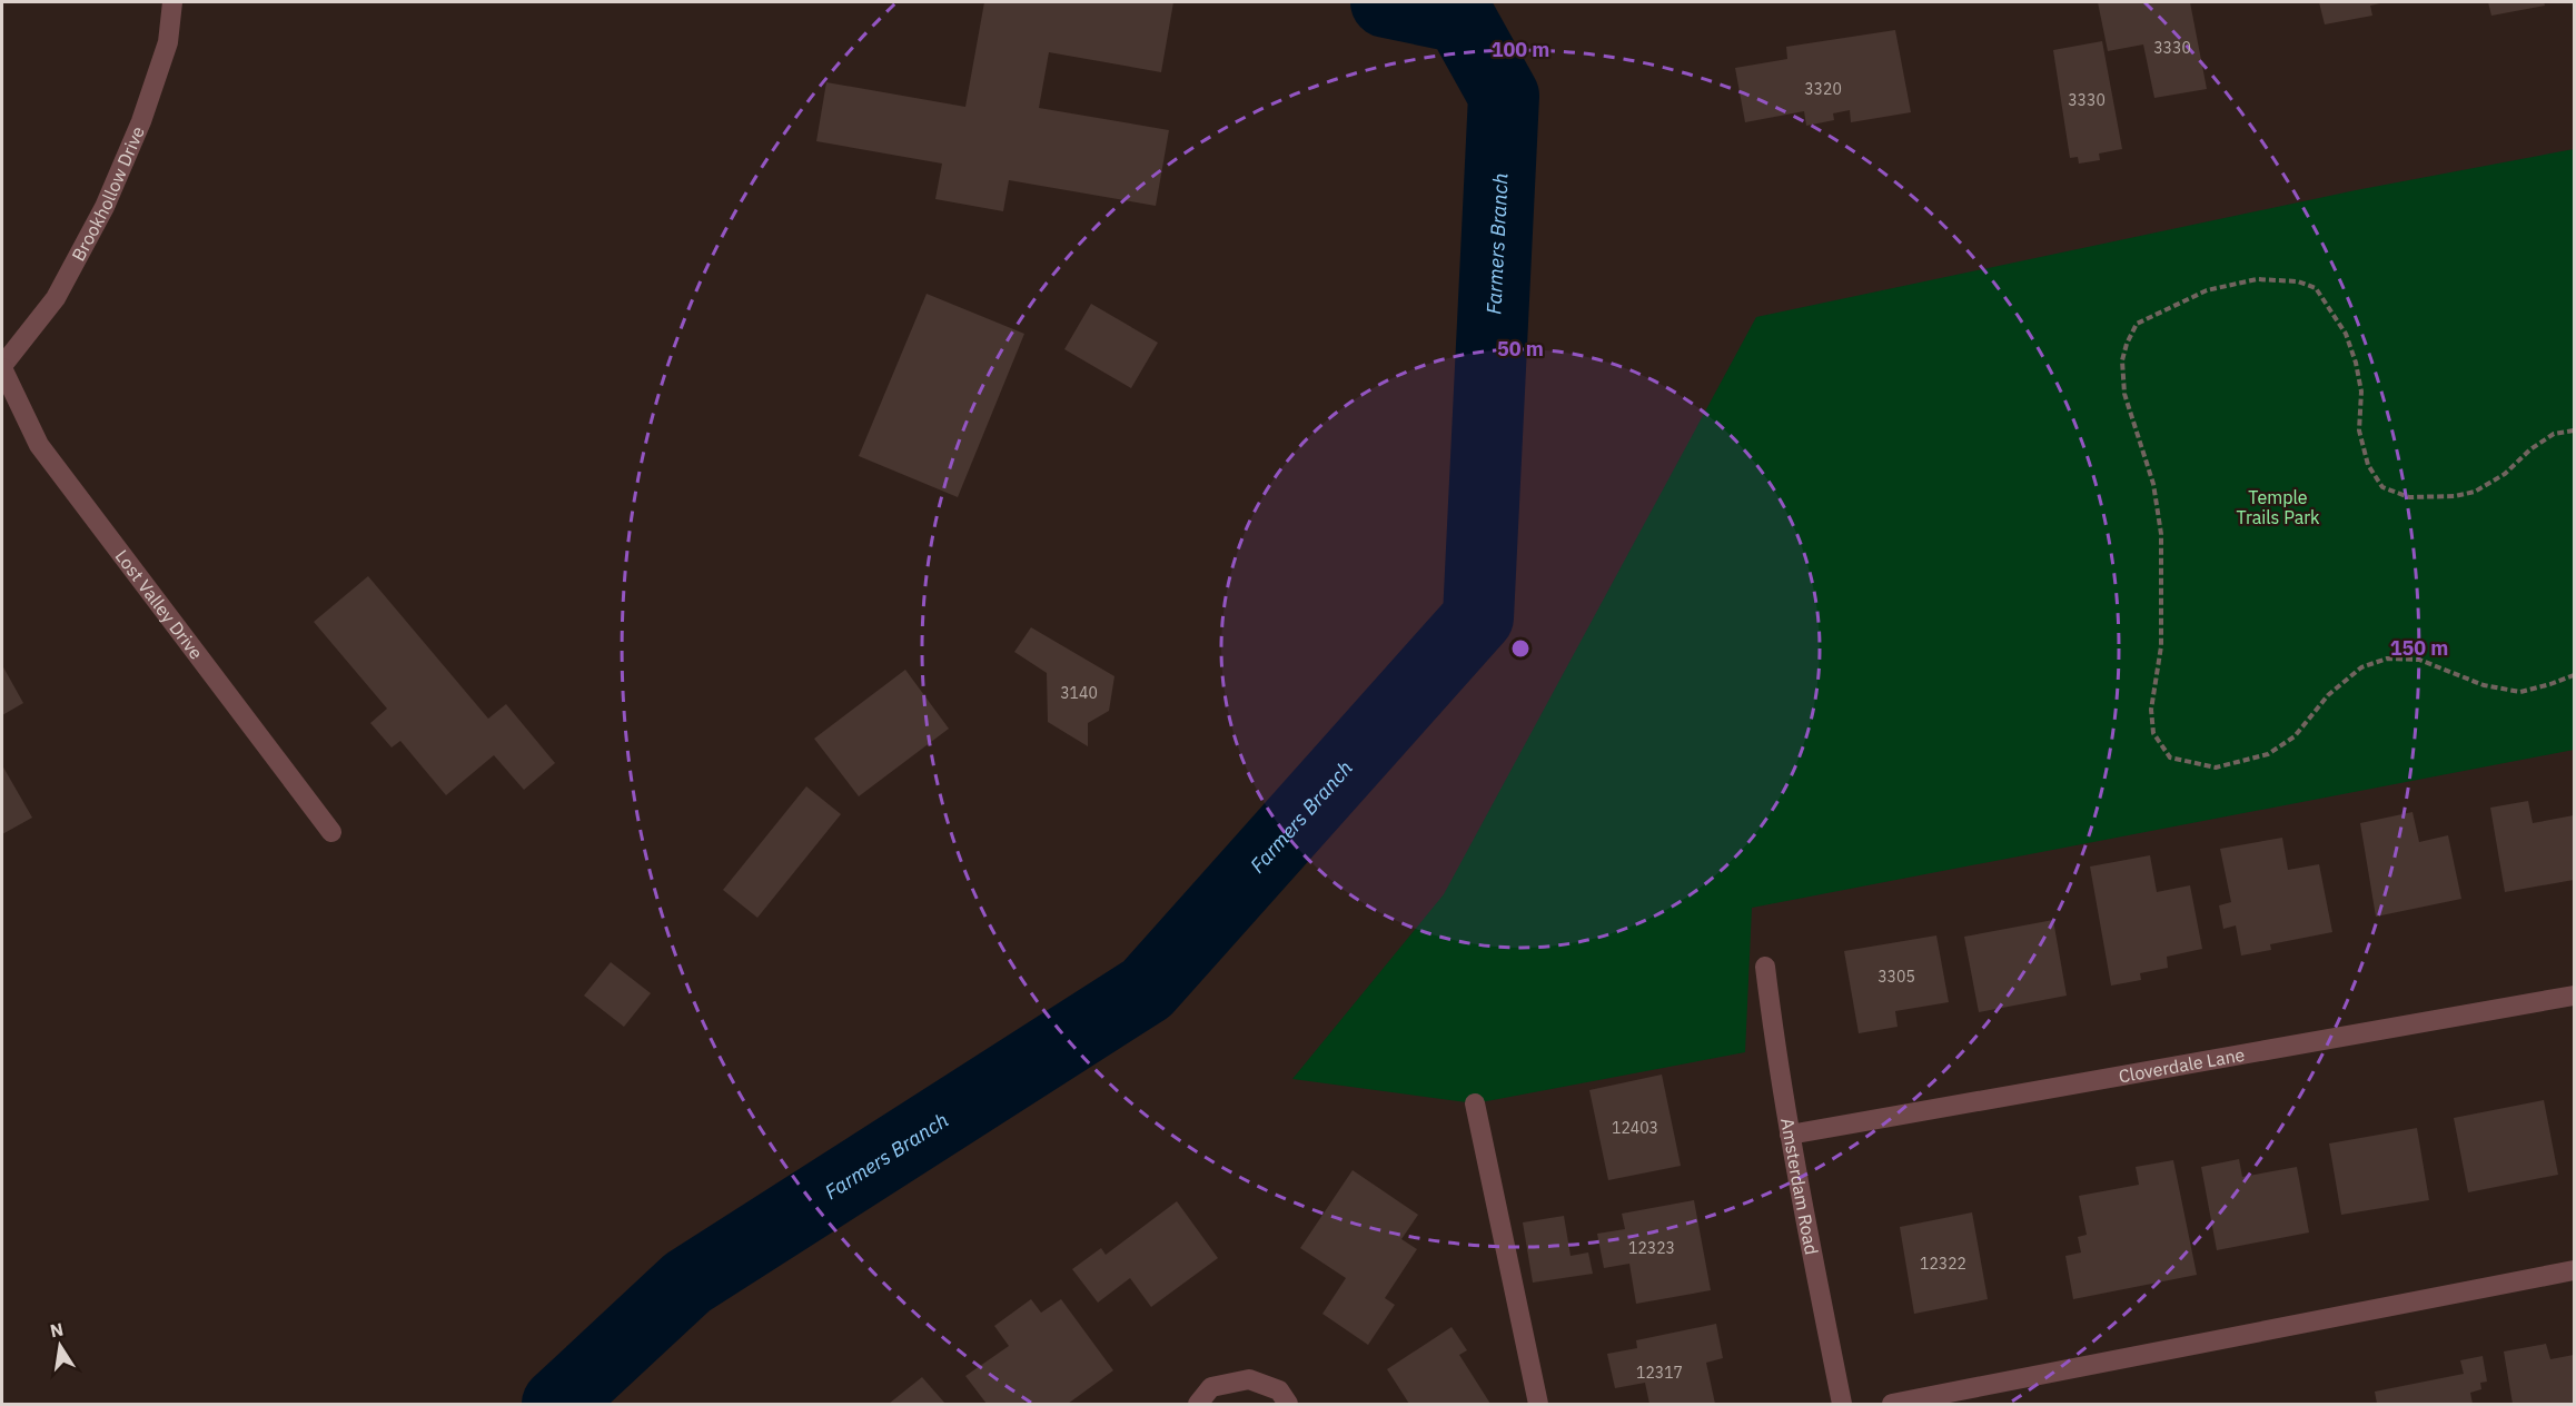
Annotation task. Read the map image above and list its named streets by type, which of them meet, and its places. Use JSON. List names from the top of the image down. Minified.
{"streets":{"street":["Brookhollow Drive","Lost Valley Drive","Cloverdale Lane","Amsterdam Road"]},"crossings":[["Brookhollow Drive","Lost Valley Drive"],["Cloverdale Lane","Amsterdam Road"]],"water":["Farmers Branch"],"parks":["Temple Trails Park"],"house_numbers":["3330","3320","3330","3140","3305","12403","12323","12322","12317"],"north":"top","rings":["100 m","50 m","150 m"]}
